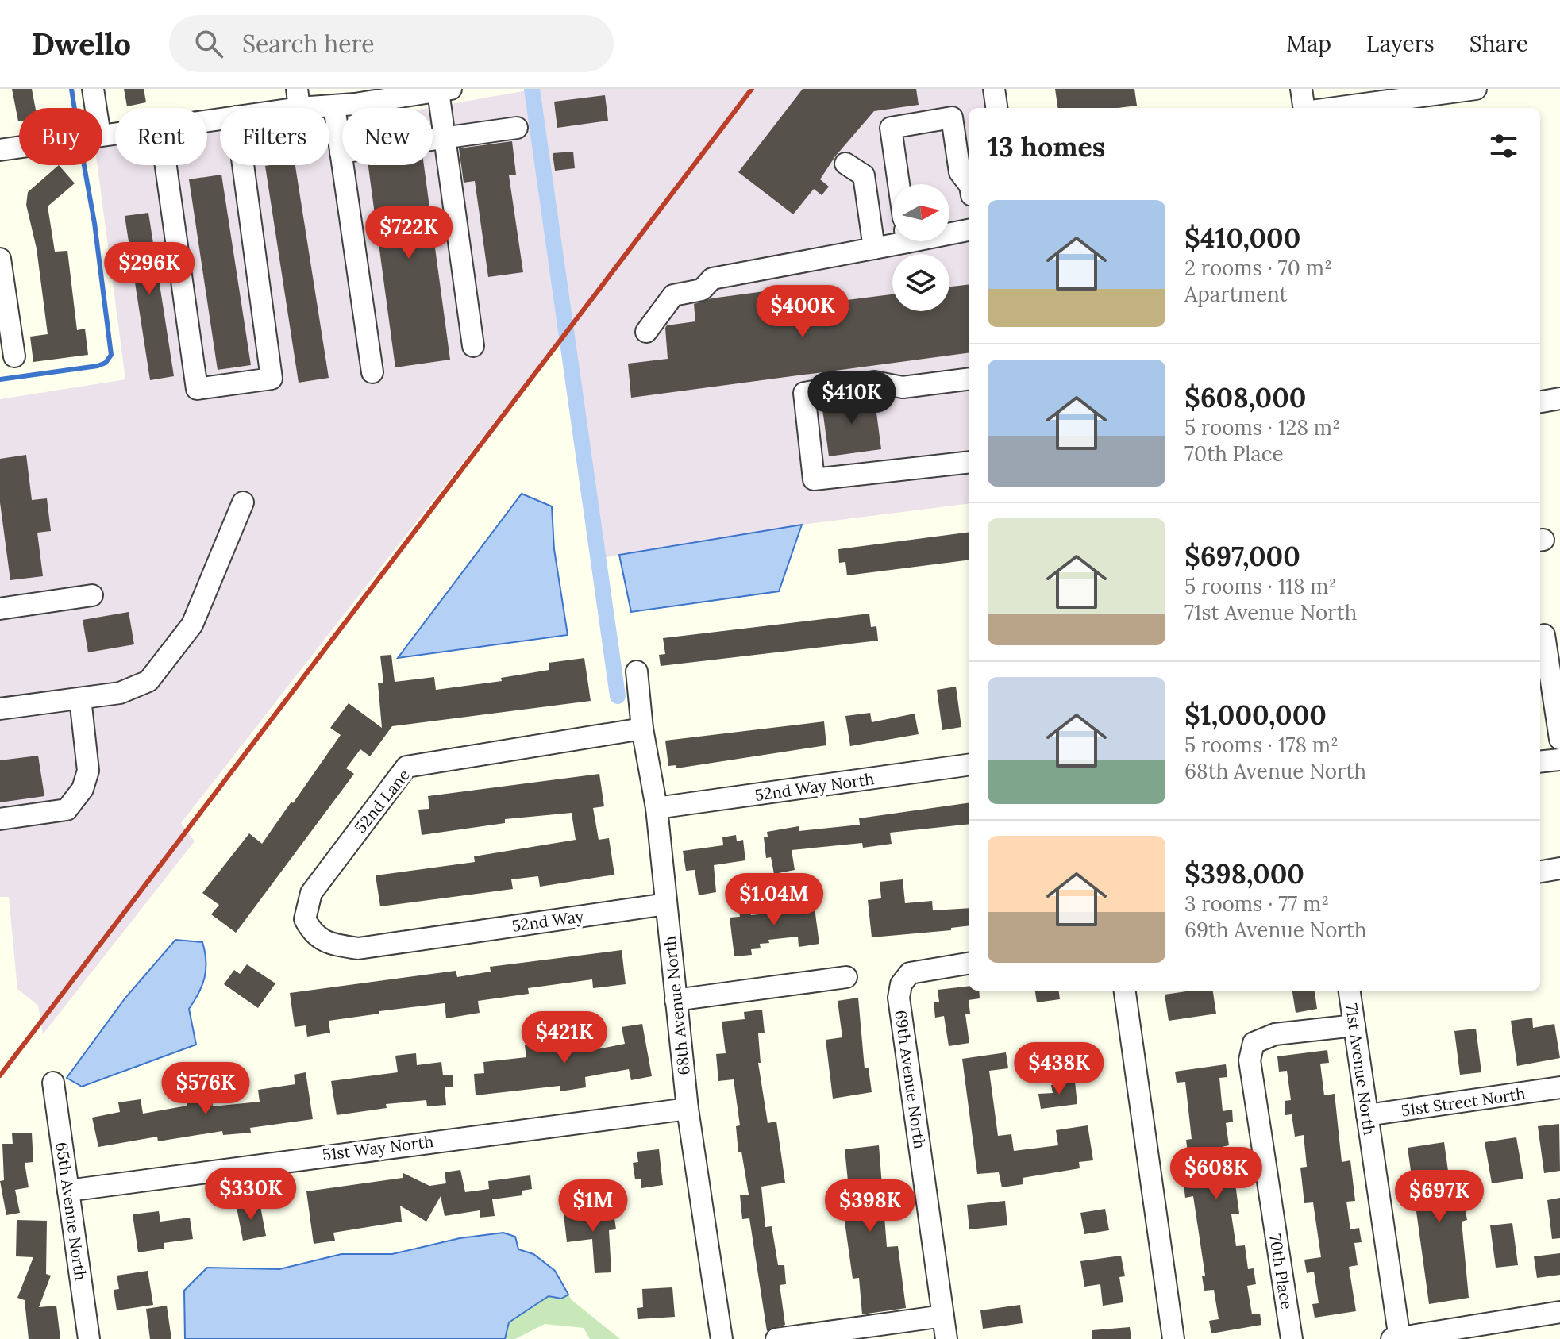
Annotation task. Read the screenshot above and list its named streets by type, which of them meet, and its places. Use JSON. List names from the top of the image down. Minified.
{"streets":{"street":["52nd Way North","52nd Lane","52nd Way","68th Avenue North","71st Avenue North","69th Avenue North","51st Street North","51st Way North","65th Avenue North","70th Place"]},"crossings":[["52nd Way North","68th Avenue North"],["52nd Lane","52nd Way"],["52nd Lane","68th Avenue North"],["52nd Way","68th Avenue North"],["68th Avenue North","51st Way North"],["71st Avenue North","51st Street North"],["71st Avenue North","70th Place"],["51st Way North","65th Avenue North"]],"north":"right","page":{"header":"Dwello","search":"Search here","nav":["Map","Layers","Share"],"chip":["Buy","Rent","Filters","New"],"heading":"13 homes","list":[{"name":"$410,000","note":"2 rooms · 70 m² · Apartment"},{"name":"$608,000","note":"5 rooms · 128 m² · 70th Place"},{"name":"$697,000","note":"5 rooms · 118 m² · 71st Avenue North"},{"name":"$1,000,000","note":"5 rooms · 178 m² · 68th Avenue North"},{"name":"$398,000","note":"3 rooms · 77 m² · 69th Avenue North"}],"price":["$722K","$296K","$400K","$410K","$1.04M","$421K","$438K","$576K","$608K","$330K","$697K","$1M","$398K"]}}
